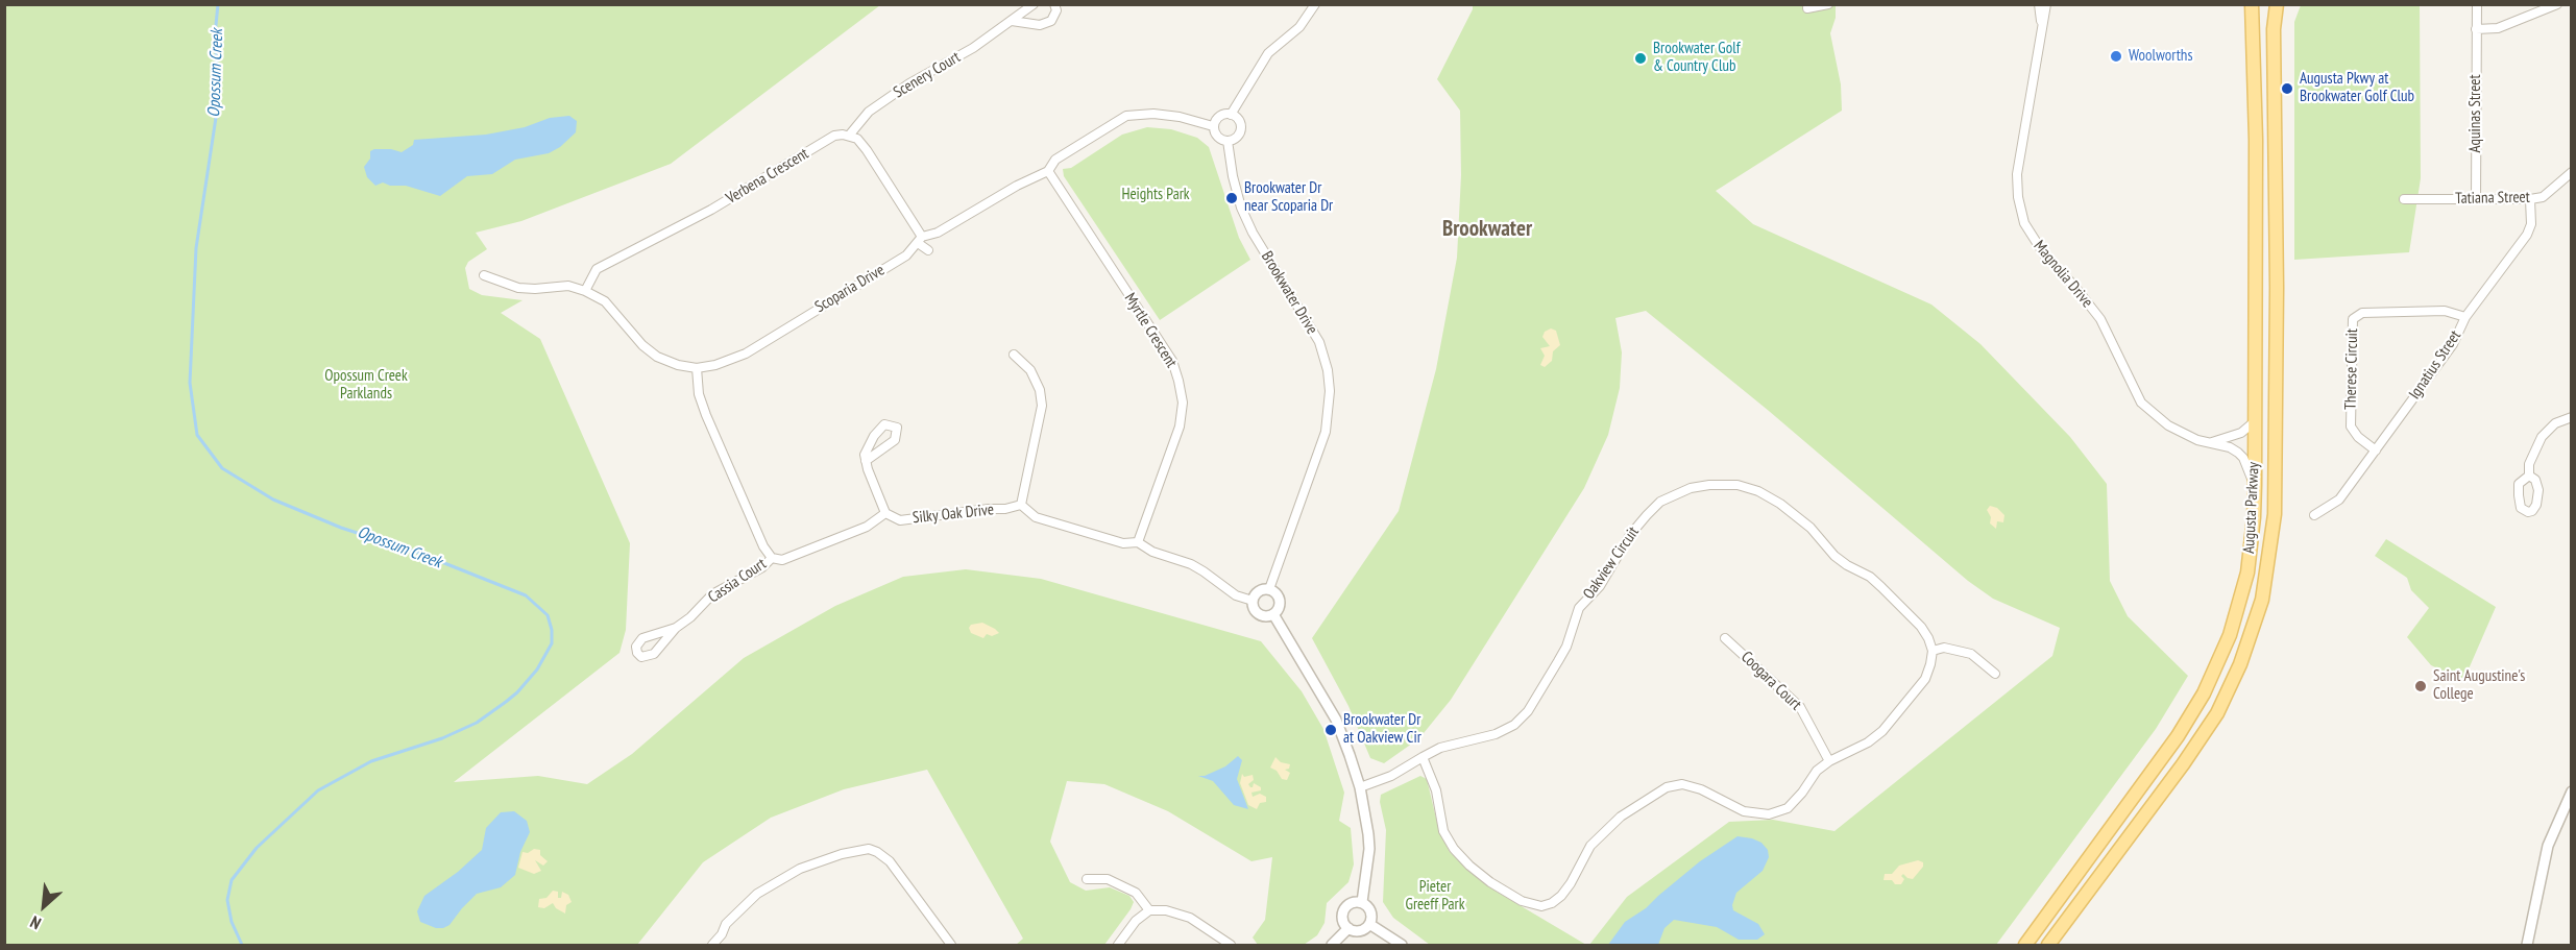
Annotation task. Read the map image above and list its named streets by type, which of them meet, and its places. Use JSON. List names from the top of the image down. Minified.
{"streets":{"main road":["Augusta Parkway"],"street":["Scenery Court","Aquinas Street","Verbena Crescent","Tatiana Street","Magnolia Drive","Scoparia Drive","Brookwater Drive","Myrtle Crescent","Ignatius Street","Therese Circuit","Silky Oak Drive","Oakview Circuit","Cassia Court","Coogara Court"]},"crossings":[["Scenery Court","Verbena Crescent"],["Aquinas Street","Tatiana Street"],["Verbena Crescent","Scoparia Drive"],["Tatiana Street","Ignatius Street"],["Magnolia Drive","Augusta Parkway"],["Scoparia Drive","Brookwater Drive"],["Scoparia Drive","Myrtle Crescent"],["Ignatius Street","Therese Circuit"]],"districts":["Brookwater"],"water":["Opossum Creek"],"parks":["Heights Park","Opossum Creek Parklands","Pieter Greeff Park"],"places":["Woolworths","Brookwater Golf & Country Club","Augusta Pkwy at Brookwater Golf Club","Brookwater Dr near Scoparia Dr","Saint Augustine's College","Brookwater Dr at Oakview Cir"],"north":"bottom left"}
